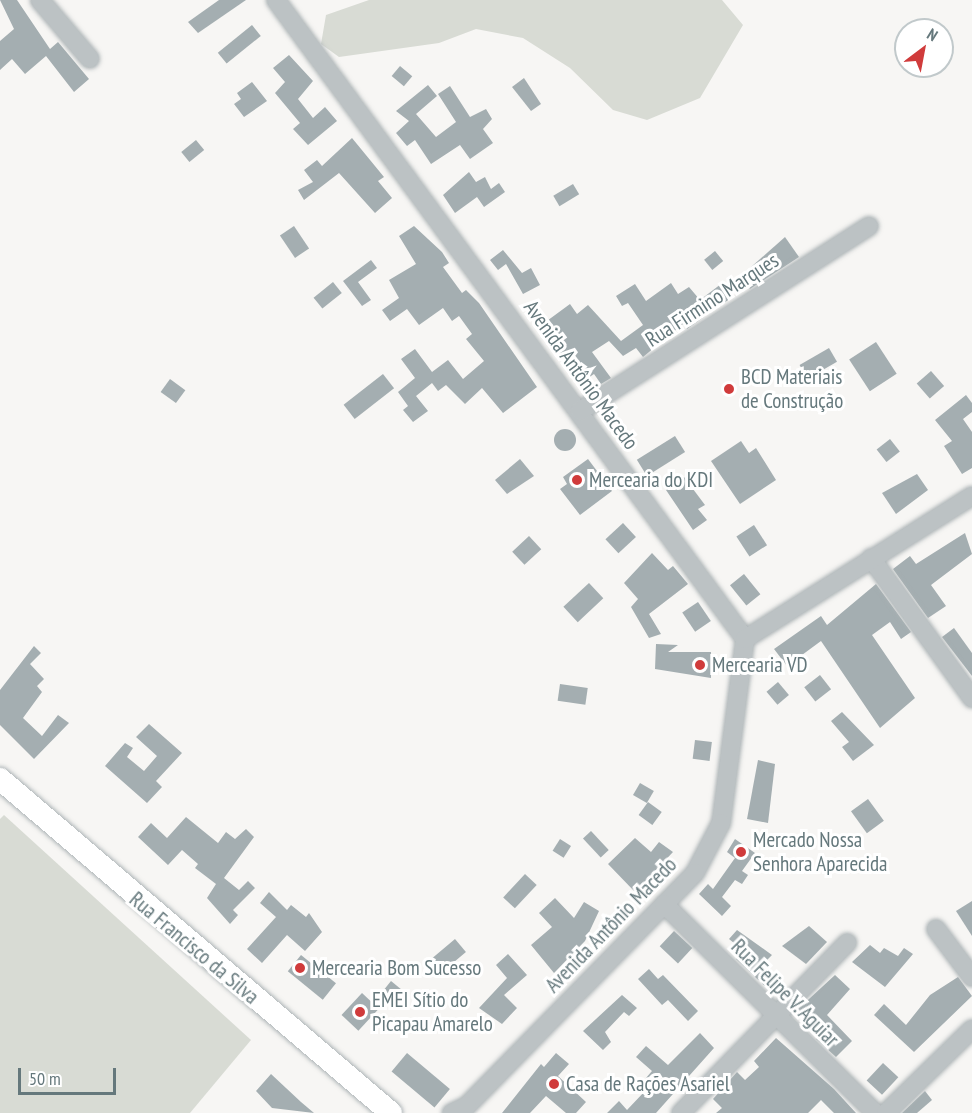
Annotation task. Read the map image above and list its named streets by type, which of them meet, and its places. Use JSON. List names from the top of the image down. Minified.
{"streets":{"main road":["Rua Francisco da Silva"],"street":["Rua Firmino Marques","Avenida Antônio Macedo","Rua Felipe V. Aguiar"]},"crossings":[["Rua Firmino Marques","Avenida Antônio Macedo"],["Avenida Antônio Macedo","Rua Felipe V. Aguiar"]],"places":["BCD Materiais de Construção","Mercearia do KDI","Mercearia VD","Mercado Nossa Senhora Aparecida","Mercearia Bom Sucesso","EMEI Sítio do Picapau Amarelo","Casa de Rações Asariel"],"scale_bar":"50 m","north":"top right"}
